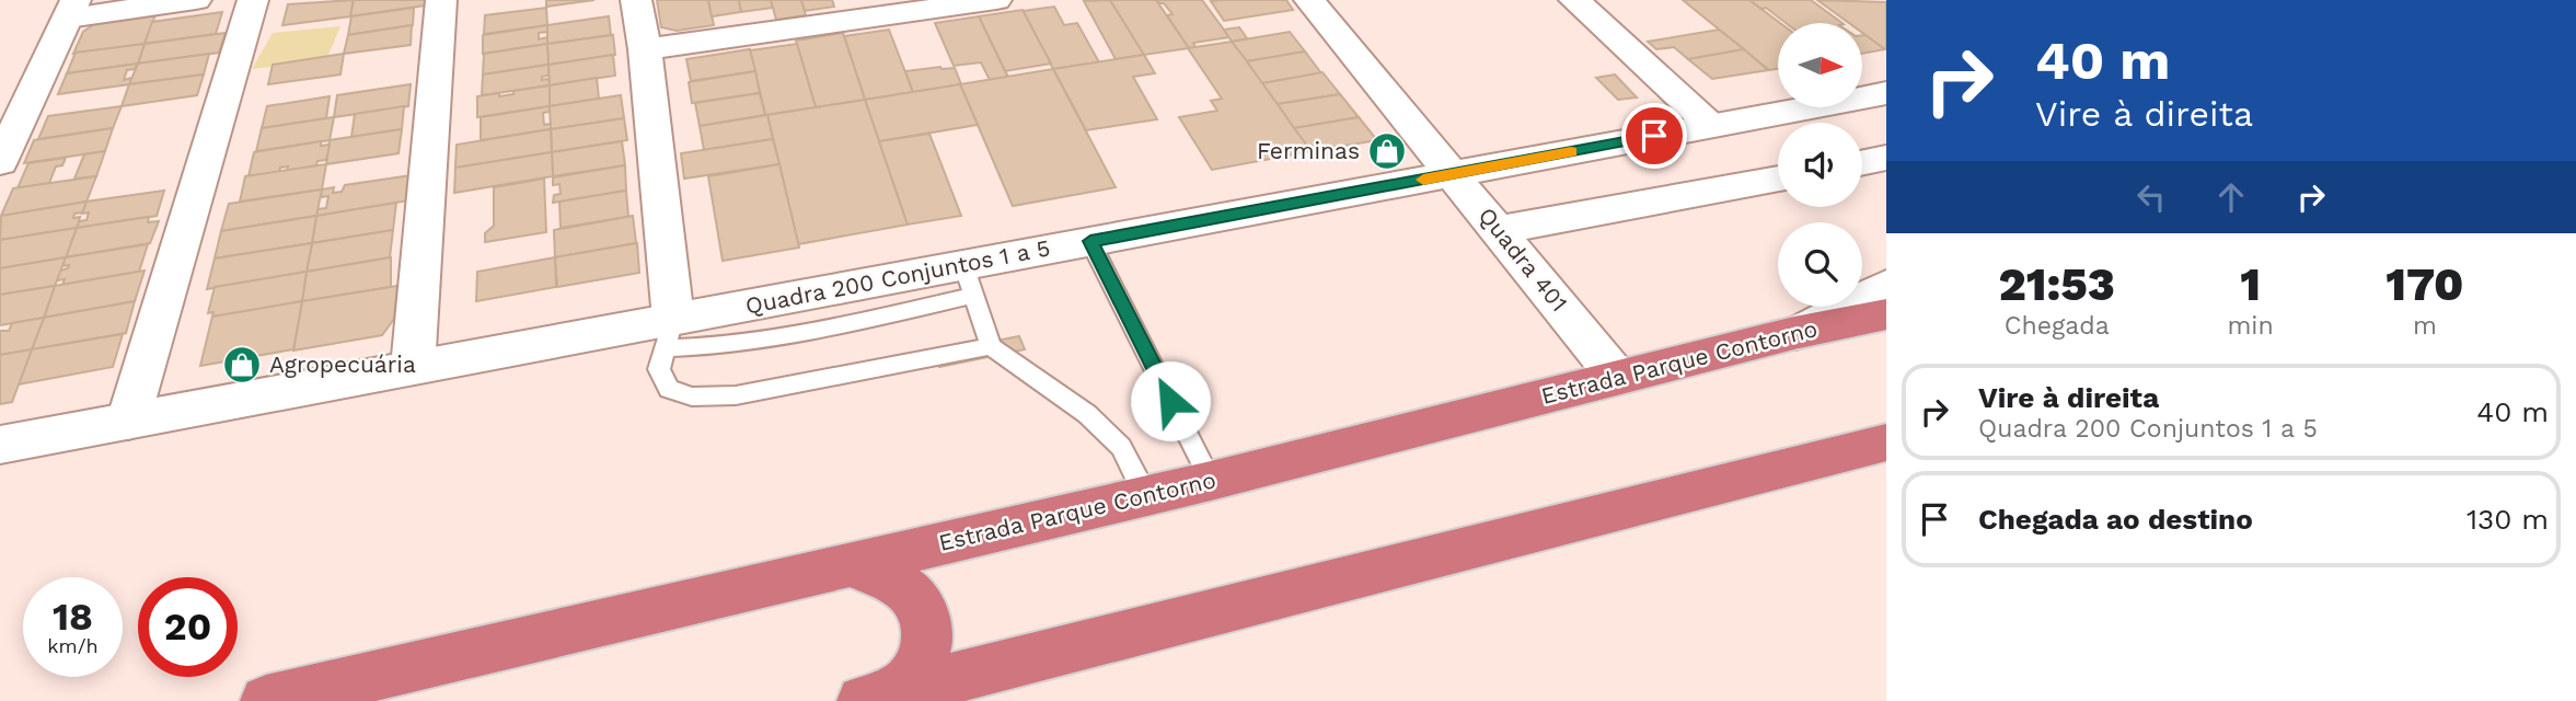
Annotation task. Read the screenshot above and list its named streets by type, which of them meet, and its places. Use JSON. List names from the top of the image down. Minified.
{"streets":{"highway":["Estrada Parque Contorno"],"street":["Quadra 401","Quadra 200 Conjuntos 1 a 5"]},"crossings":[["Quadra 401","Quadra 200 Conjuntos 1 a 5"],["Quadra 401","Estrada Parque Contorno"]],"places":{"shop":["Ferminas","Agropecuária"]},"north":"right","page":{"turn":["40 m","Vire à direita"],"eta":["21:53","Chegada","1","min","170","m"],"list":[{"name":"Vire à direita","note":"Quadra 200 Conjuntos 1 a 5","value":"40 m"},{"name":"Chegada ao destino","value":"130 m"}],"speed":"18 km/h","limit":"20"}}
